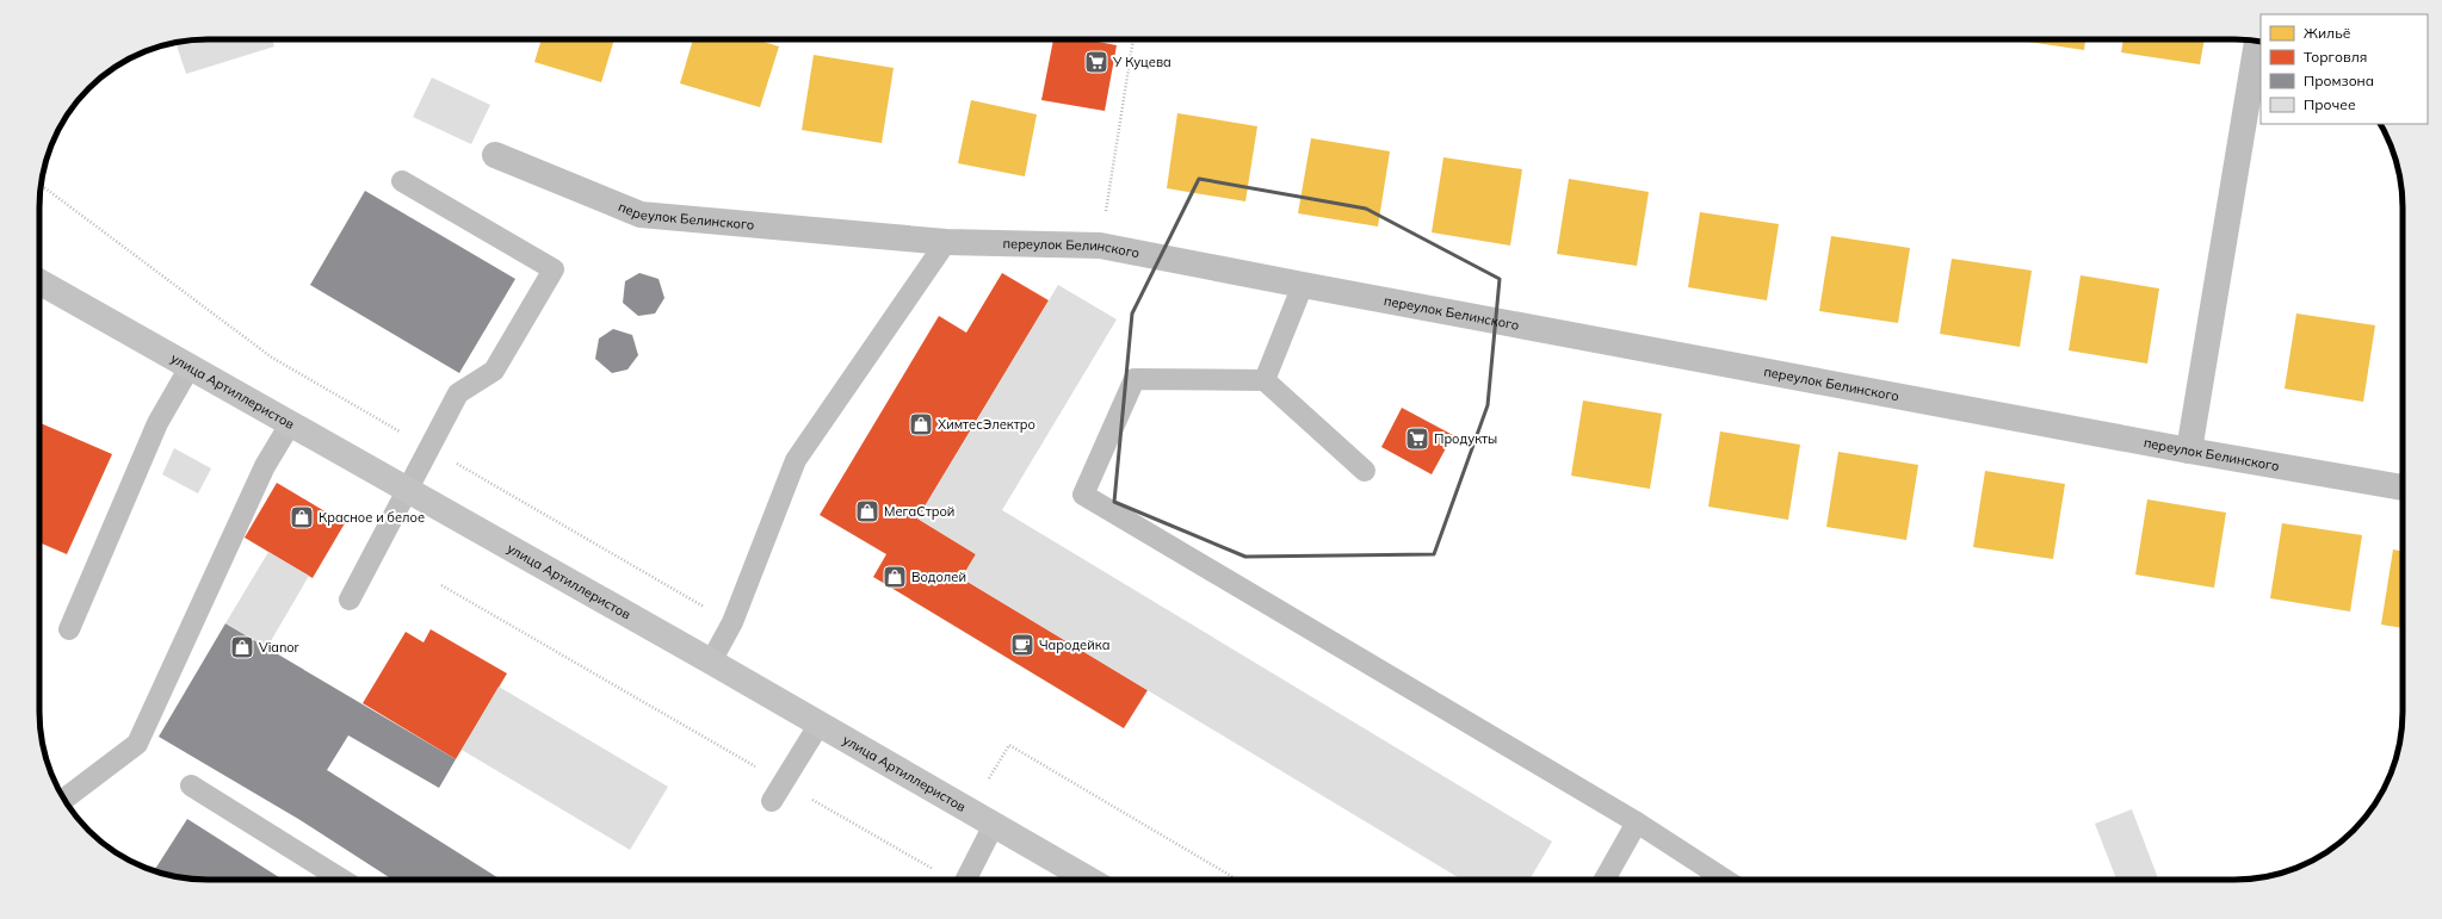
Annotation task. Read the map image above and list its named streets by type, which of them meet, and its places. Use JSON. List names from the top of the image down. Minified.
{"streets":{"street":["переулок Белинского","улица Артиллеристов"]},"places":{"supermarket":["У Куцева","Продукты"],"shop":["ХимтесЭлектро","МегаСтрой","Красное и белое","Водолей","Vianor"],"cafe":["Чародейка"]},"legend":["Жильё","Торговля","Промзона","Прочее"]}
